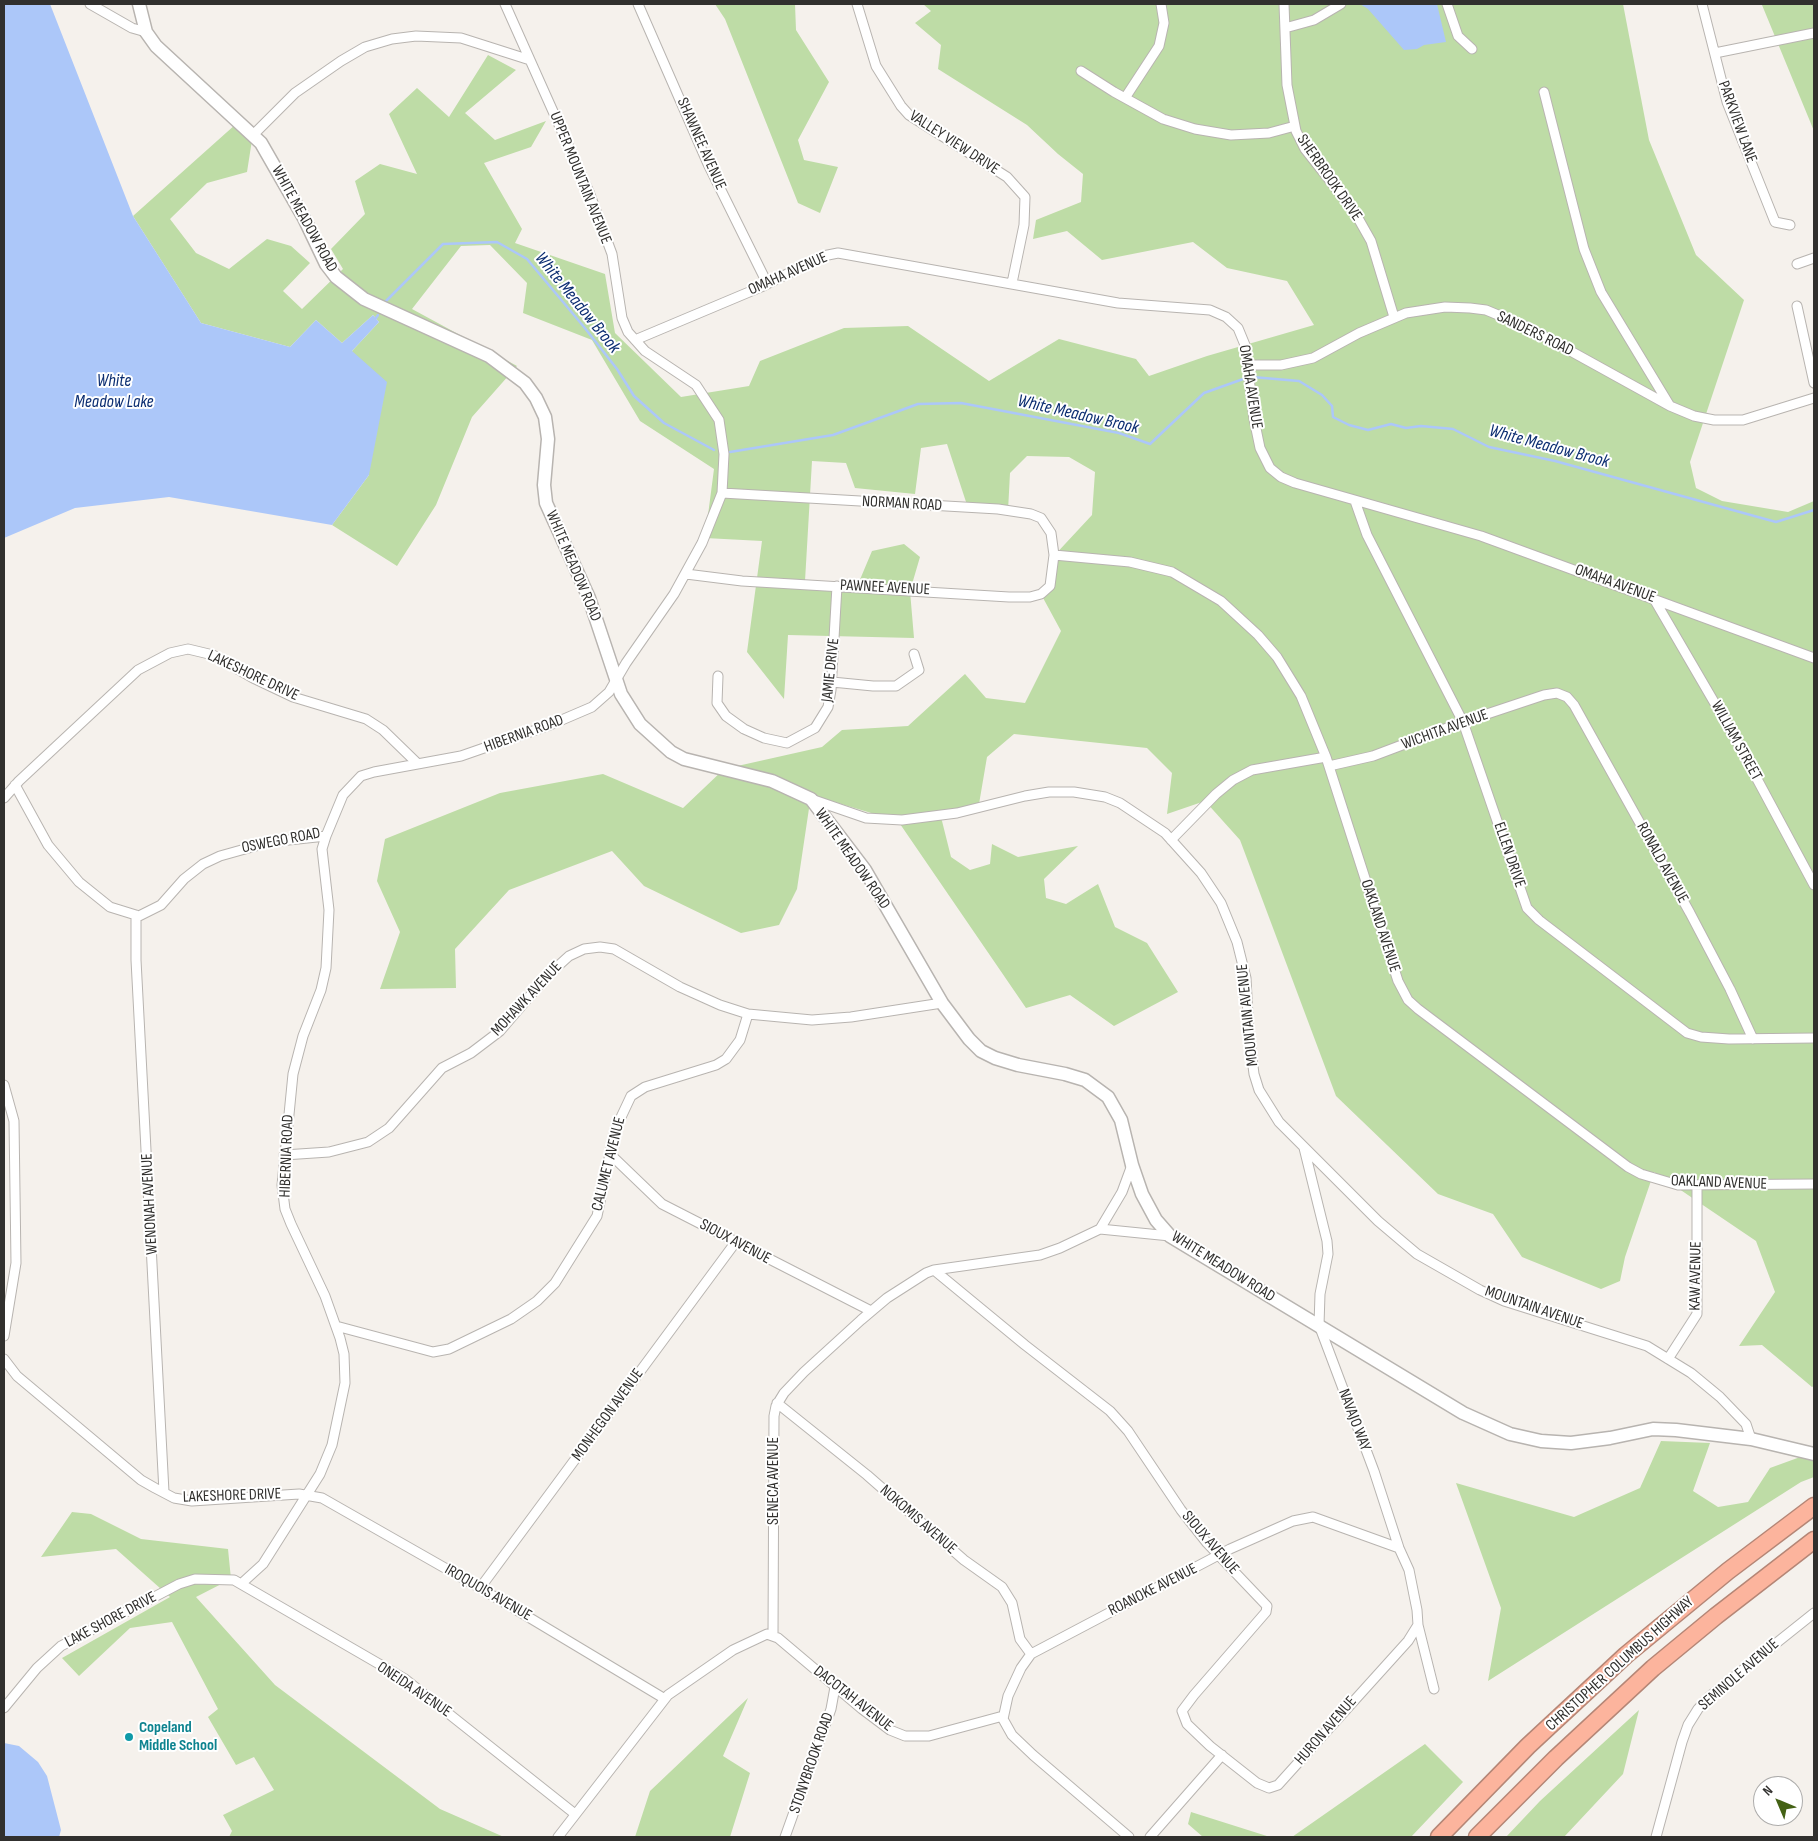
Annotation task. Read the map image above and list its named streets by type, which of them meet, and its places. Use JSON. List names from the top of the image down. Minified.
{"streets":{"highway":["CHRISTOPHER COLUMBUS HIGHWAY"],"street":["PARKVIEW LANE","VALLEY VIEW DRIVE","SHAWNEE AVENUE","UPPER MOUNTAIN AVENUE","SHERBROOK DRIVE","WHITE MEADOW ROAD","OMAHA AVENUE","SANDERS ROAD","NORMAN ROAD","PAWNEE AVENUE","JAMIE DRIVE","LAKESHORE DRIVE","WICHITA AVENUE","HIBERNIA ROAD","WILLIAM STREET","OSWEGO ROAD","ELLEN DRIVE","RONALD AVENUE","OAKLAND AVENUE","MOHAWK AVENUE","MOUNTAIN AVENUE","CALUMET AVENUE","WENONAH AVENUE","SIOUX AVENUE","KAW AVENUE","MONHEGON AVENUE","NAVAJO WAY","SENECA AVENUE","NOKOMIS AVENUE","ROANOKE AVENUE","IROQUOIS AVENUE","LAKE SHORE DRIVE","SEMINOLE AVENUE","ONEIDA AVENUE","DACOTAH AVENUE","HURON AVENUE","STONYBROOK ROAD"]},"crossings":[["VALLEY VIEW DRIVE","OMAHA AVENUE"],["SHAWNEE AVENUE","OMAHA AVENUE"],["UPPER MOUNTAIN AVENUE","WHITE MEADOW ROAD"],["UPPER MOUNTAIN AVENUE","OMAHA AVENUE"],["UPPER MOUNTAIN AVENUE","NORMAN ROAD"],["UPPER MOUNTAIN AVENUE","PAWNEE AVENUE"],["UPPER MOUNTAIN AVENUE","HIBERNIA ROAD"],["SHERBROOK DRIVE","SANDERS ROAD"],["WHITE MEADOW ROAD","HIBERNIA ROAD"],["WHITE MEADOW ROAD","MOHAWK AVENUE"],["WHITE MEADOW ROAD","MOUNTAIN AVENUE"],["WHITE MEADOW ROAD","NAVAJO WAY"],["OMAHA AVENUE","SANDERS ROAD"],["OMAHA AVENUE","WILLIAM STREET"],["OMAHA AVENUE","ELLEN DRIVE"],["NORMAN ROAD","PAWNEE AVENUE"],["NORMAN ROAD","OAKLAND AVENUE"],["PAWNEE AVENUE","JAMIE DRIVE"],["PAWNEE AVENUE","OAKLAND AVENUE"],["LAKESHORE DRIVE","HIBERNIA ROAD"],["LAKESHORE DRIVE","OSWEGO ROAD"],["LAKESHORE DRIVE","WENONAH AVENUE"],["LAKESHORE DRIVE","IROQUOIS AVENUE"],["LAKESHORE DRIVE","LAKE SHORE DRIVE"],["LAKESHORE DRIVE","ONEIDA AVENUE"],["WICHITA AVENUE","ELLEN DRIVE"],["WICHITA AVENUE","RONALD AVENUE"],["WICHITA AVENUE","OAKLAND AVENUE"],["WICHITA AVENUE","MOUNTAIN AVENUE"],["HIBERNIA ROAD","OSWEGO ROAD"],["HIBERNIA ROAD","MOHAWK AVENUE"],["HIBERNIA ROAD","CALUMET AVENUE"],["HIBERNIA ROAD","IROQUOIS AVENUE"],["OSWEGO ROAD","WENONAH AVENUE"],["ELLEN DRIVE","RONALD AVENUE"],["OAKLAND AVENUE","KAW AVENUE"],["MOHAWK AVENUE","CALUMET AVENUE"],["MOUNTAIN AVENUE","KAW AVENUE"],["MOUNTAIN AVENUE","NAVAJO WAY"],["CALUMET AVENUE","SIOUX AVENUE"],["SIOUX AVENUE","MONHEGON AVENUE"],["SIOUX AVENUE","SENECA AVENUE"],["SIOUX AVENUE","ROANOKE AVENUE"],["SIOUX AVENUE","HURON AVENUE"],["MONHEGON AVENUE","IROQUOIS AVENUE"],["NAVAJO WAY","ROANOKE AVENUE"],["NAVAJO WAY","HURON AVENUE"],["SENECA AVENUE","NOKOMIS AVENUE"],["SENECA AVENUE","DACOTAH AVENUE"],["NOKOMIS AVENUE","ROANOKE AVENUE"],["LAKE SHORE DRIVE","ONEIDA AVENUE"],["DACOTAH AVENUE","STONYBROOK ROAD"]],"water":["White Meadow Brook","White Meadow Lake"],"places":["Copeland Middle School"],"north":"top left"}
